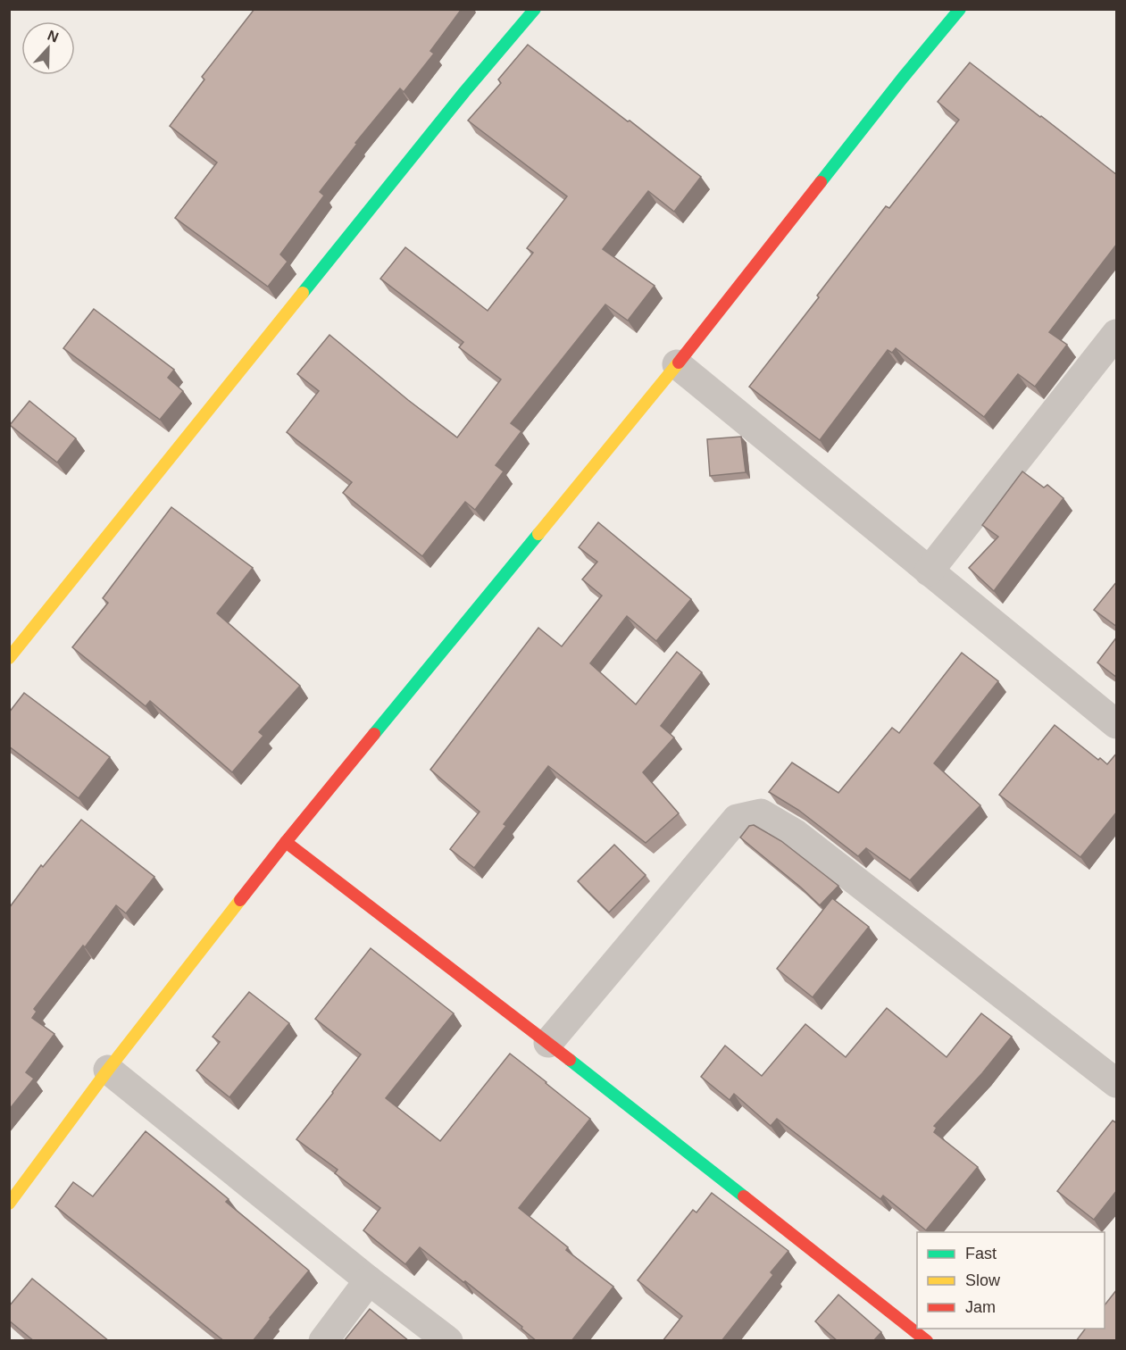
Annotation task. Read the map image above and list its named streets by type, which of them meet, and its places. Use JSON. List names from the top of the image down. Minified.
{"legend":["Fast","Slow","Jam"],"north":"top"}
